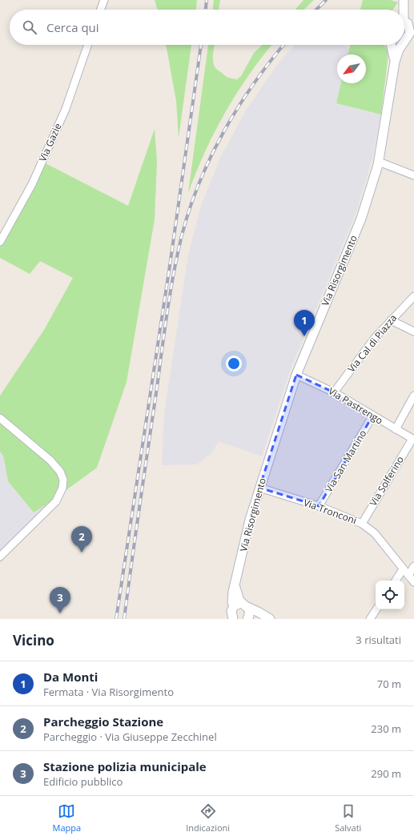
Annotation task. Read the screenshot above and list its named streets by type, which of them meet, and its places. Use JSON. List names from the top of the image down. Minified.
{"streets":{"street":["Via Gazie","Via Risorgimento","Via Cal di Piazza","Via Pastrengo","Via San Martino","Via Solferino","Via Tronconi"]},"crossings":[["Via Risorgimento","Via Pastrengo"],["Via Risorgimento","Via Tronconi"],["Via Cal di Piazza","Via Pastrengo"],["Via Pastrengo","Via San Martino"],["Via Pastrengo","Via Solferino"],["Via San Martino","Via Tronconi"],["Via Solferino","Via Tronconi"]],"north":"bottom left","page":{"search":"Cerca qui","pins":["1","2","3"],"heading":["Vicino","3 risultati"],"list":[{"mark":"1","name":"Da Monti","note":"Fermata · Via Risorgimento","value":"70 m"},{"mark":"2","name":"Parcheggio Stazione","note":"Parcheggio · Via Giuseppe Zecchinel","value":"230 m"},{"mark":"3","name":"Stazione polizia municipale","note":"Edificio pubblico","value":"290 m"}],"nav":["Mappa","Indicazioni","Salvati"]}}
